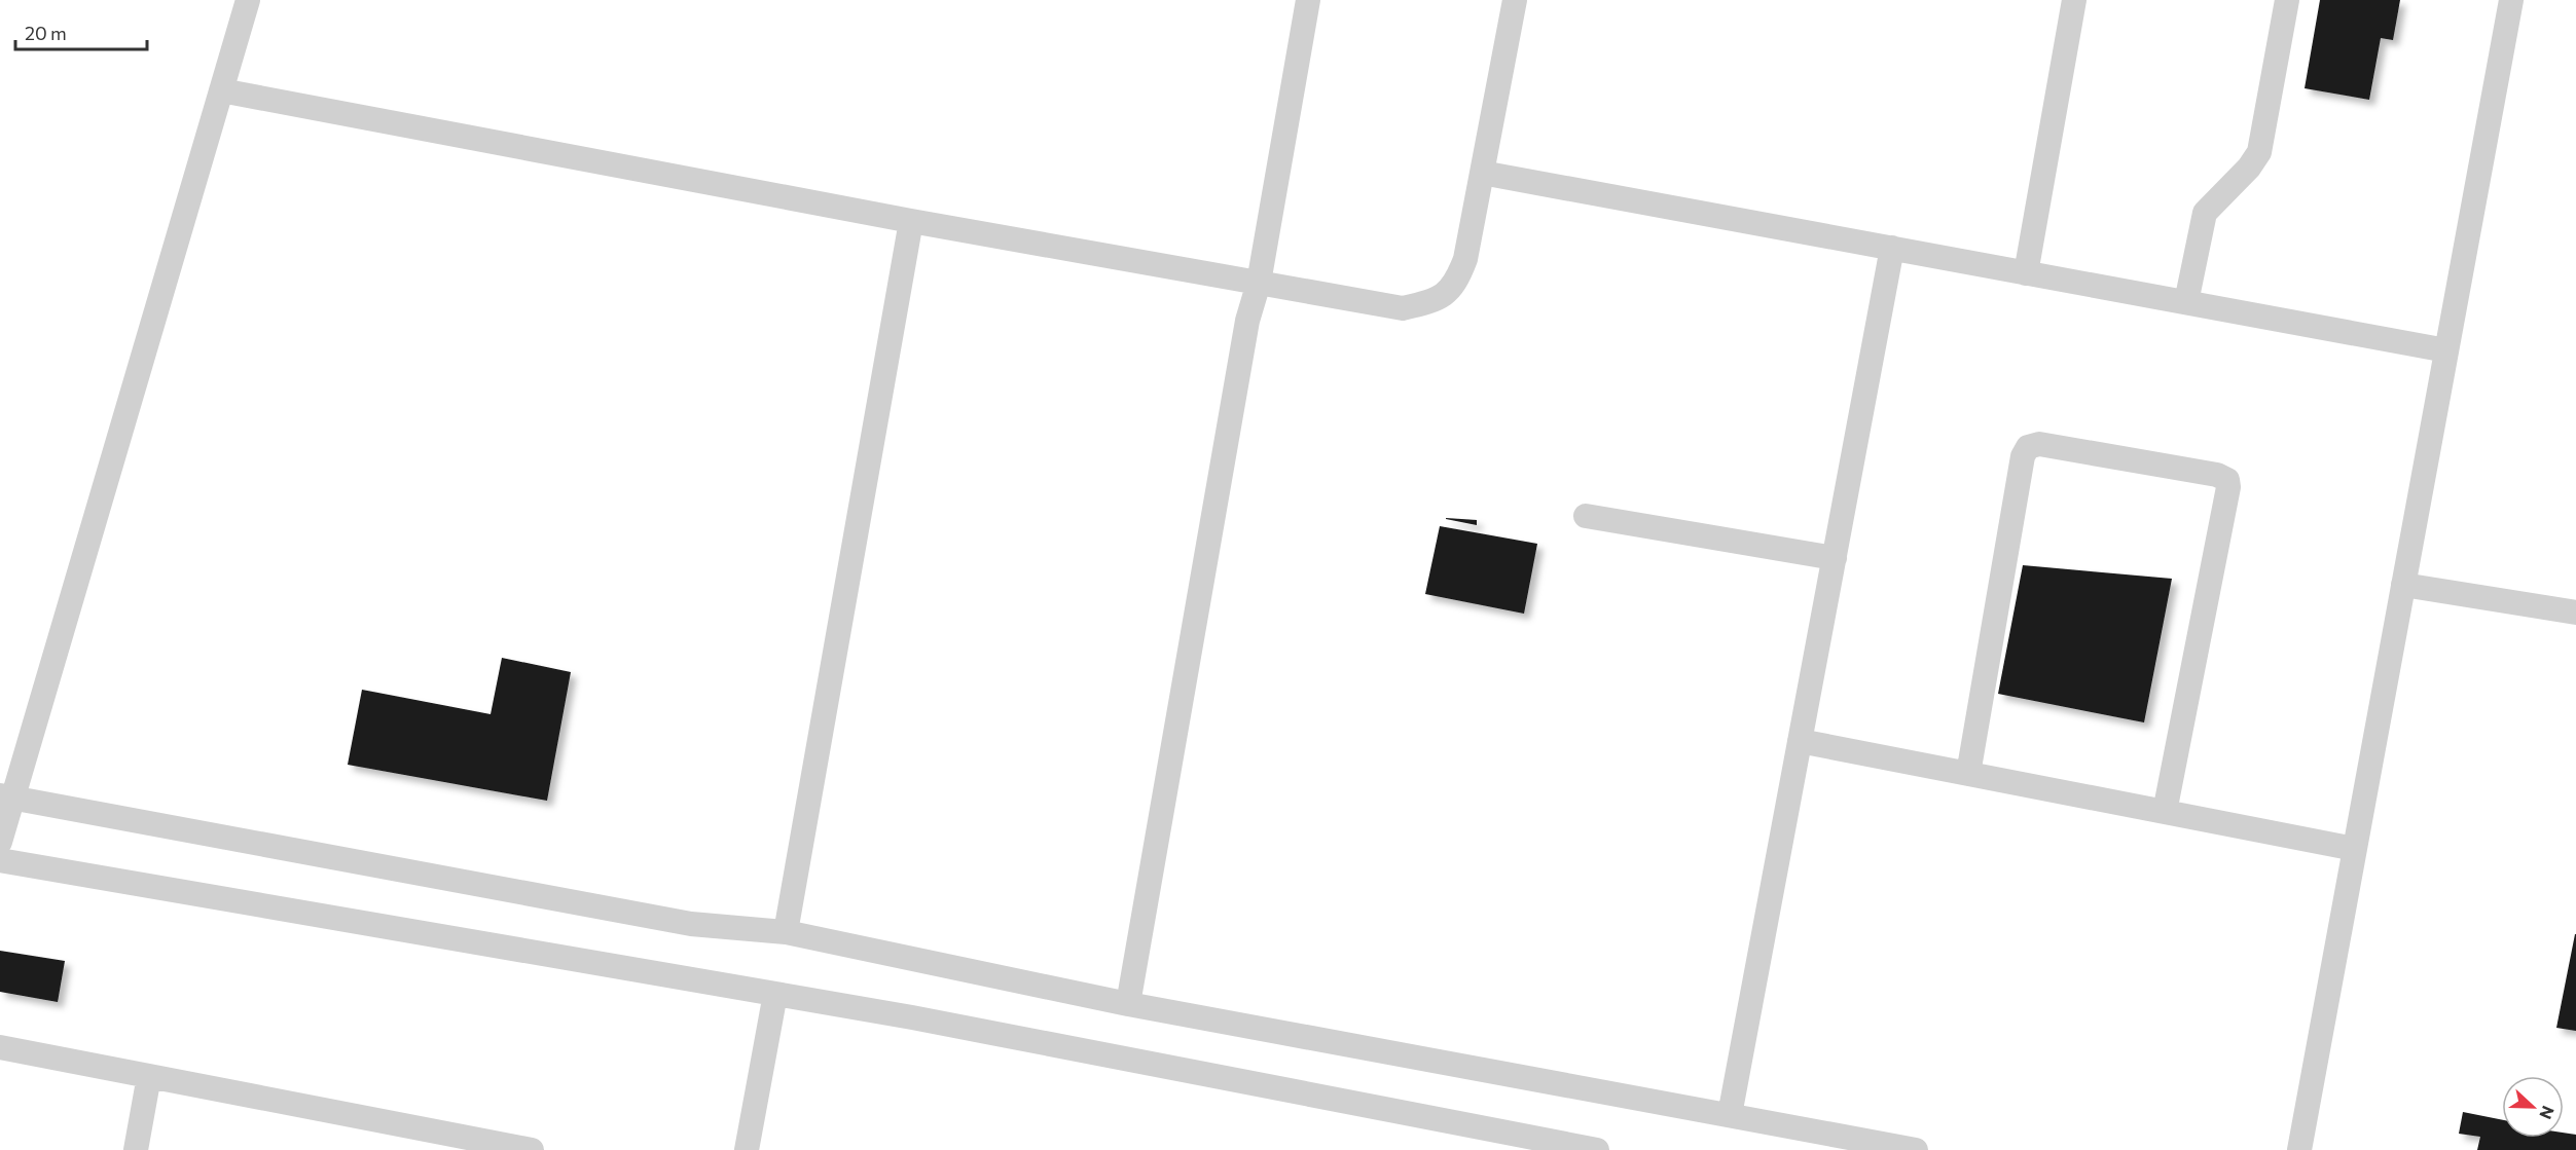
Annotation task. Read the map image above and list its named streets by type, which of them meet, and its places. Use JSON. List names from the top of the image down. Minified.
{"scale_bar":"20 m","north":"right"}
